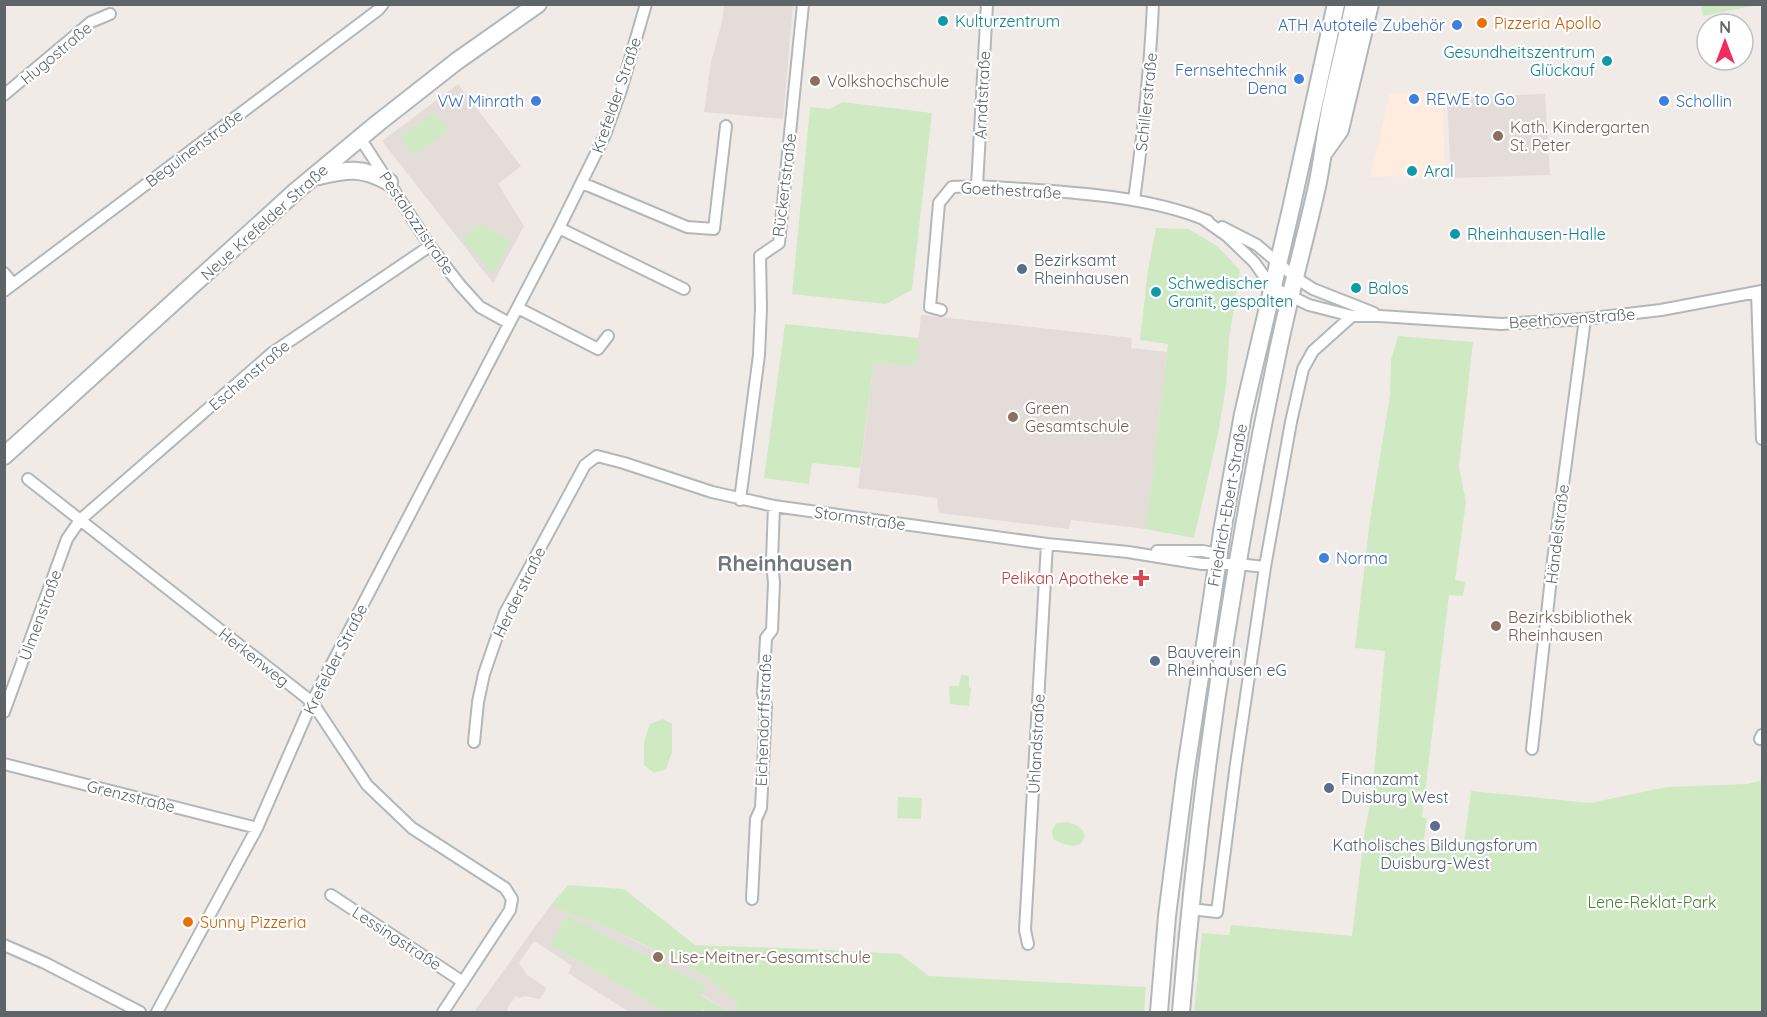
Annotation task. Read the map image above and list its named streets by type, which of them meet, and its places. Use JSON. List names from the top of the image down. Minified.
{"streets":{"main road":["Neue Krefelder Straße","Friedrich-Ebert-Straße"],"street":["Hugostraße","Krefelder Straße","Arndtstraße","Schillerstraße","Beguinenstraße","Rückertstraße","Goethestraße","Pestalozzistraße","Beethovenstraße","Eschenstraße","Stormstraße","Händelstraße","Herderstraße","Ulmenstraße","Herkenweg","Eichendorffstraße","Uhlandstraße","Grenzstraße","Lessingstraße"]},"crossings":[["Krefelder Straße","Pestalozzistraße"],["Krefelder Straße","Herkenweg"],["Krefelder Straße","Grenzstraße"],["Arndtstraße","Goethestraße"],["Schillerstraße","Goethestraße"],["Rückertstraße","Stormstraße"],["Goethestraße","Beethovenstraße"],["Goethestraße","Friedrich-Ebert-Straße"],["Neue Krefelder Straße","Pestalozzistraße"],["Pestalozzistraße","Eschenstraße"],["Beethovenstraße","Friedrich-Ebert-Straße"],["Beethovenstraße","Händelstraße"],["Eschenstraße","Ulmenstraße"],["Eschenstraße","Herkenweg"],["Friedrich-Ebert-Straße","Stormstraße"],["Stormstraße","Herderstraße"],["Stormstraße","Eichendorffstraße"],["Stormstraße","Uhlandstraße"],["Ulmenstraße","Herkenweg"],["Herkenweg","Lessingstraße"]],"districts":["Rheinhausen"],"parks":["Lene-Reklat-Park"],"places":{"other":["Kulturzentrum","Pizzeria Apollo","ATH Autoteile Zubehör","Gesundheitszentrum Glückauf","Fernsehtechnik Dena","Volkshochschule","REWE to Go","VW Minrath","Schollin","Kath. Kindergarten St. Peter","Aral","Rheinhausen-Halle","Bezirksamt Rheinhausen","Balos","Schwedischer Granit, gespalten","Green Gesamtschule","Norma","Bezirksbibliothek Rheinhausen","Bauverein Rheinhausen eG","Finanzamt Duisburg West","Katholisches Bildungsforum Duisburg-West","Sunny Pizzeria","Lise-Meitner-Gesamtschule"],"health":["Pelikan Apotheke"]},"north":"top"}
